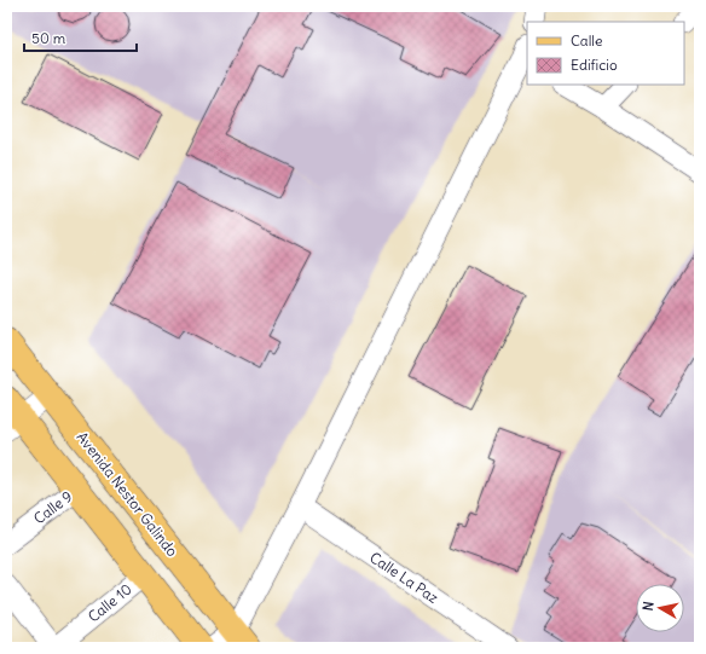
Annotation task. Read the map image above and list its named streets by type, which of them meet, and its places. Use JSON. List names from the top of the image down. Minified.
{"streets":{"main road":["Avenida Nestor Galindo"],"street":["Calle 9","Calle La Paz","Calle 10"]},"legend":["Calle","Edificio"],"scale_bar":"50 m","north":"left"}
